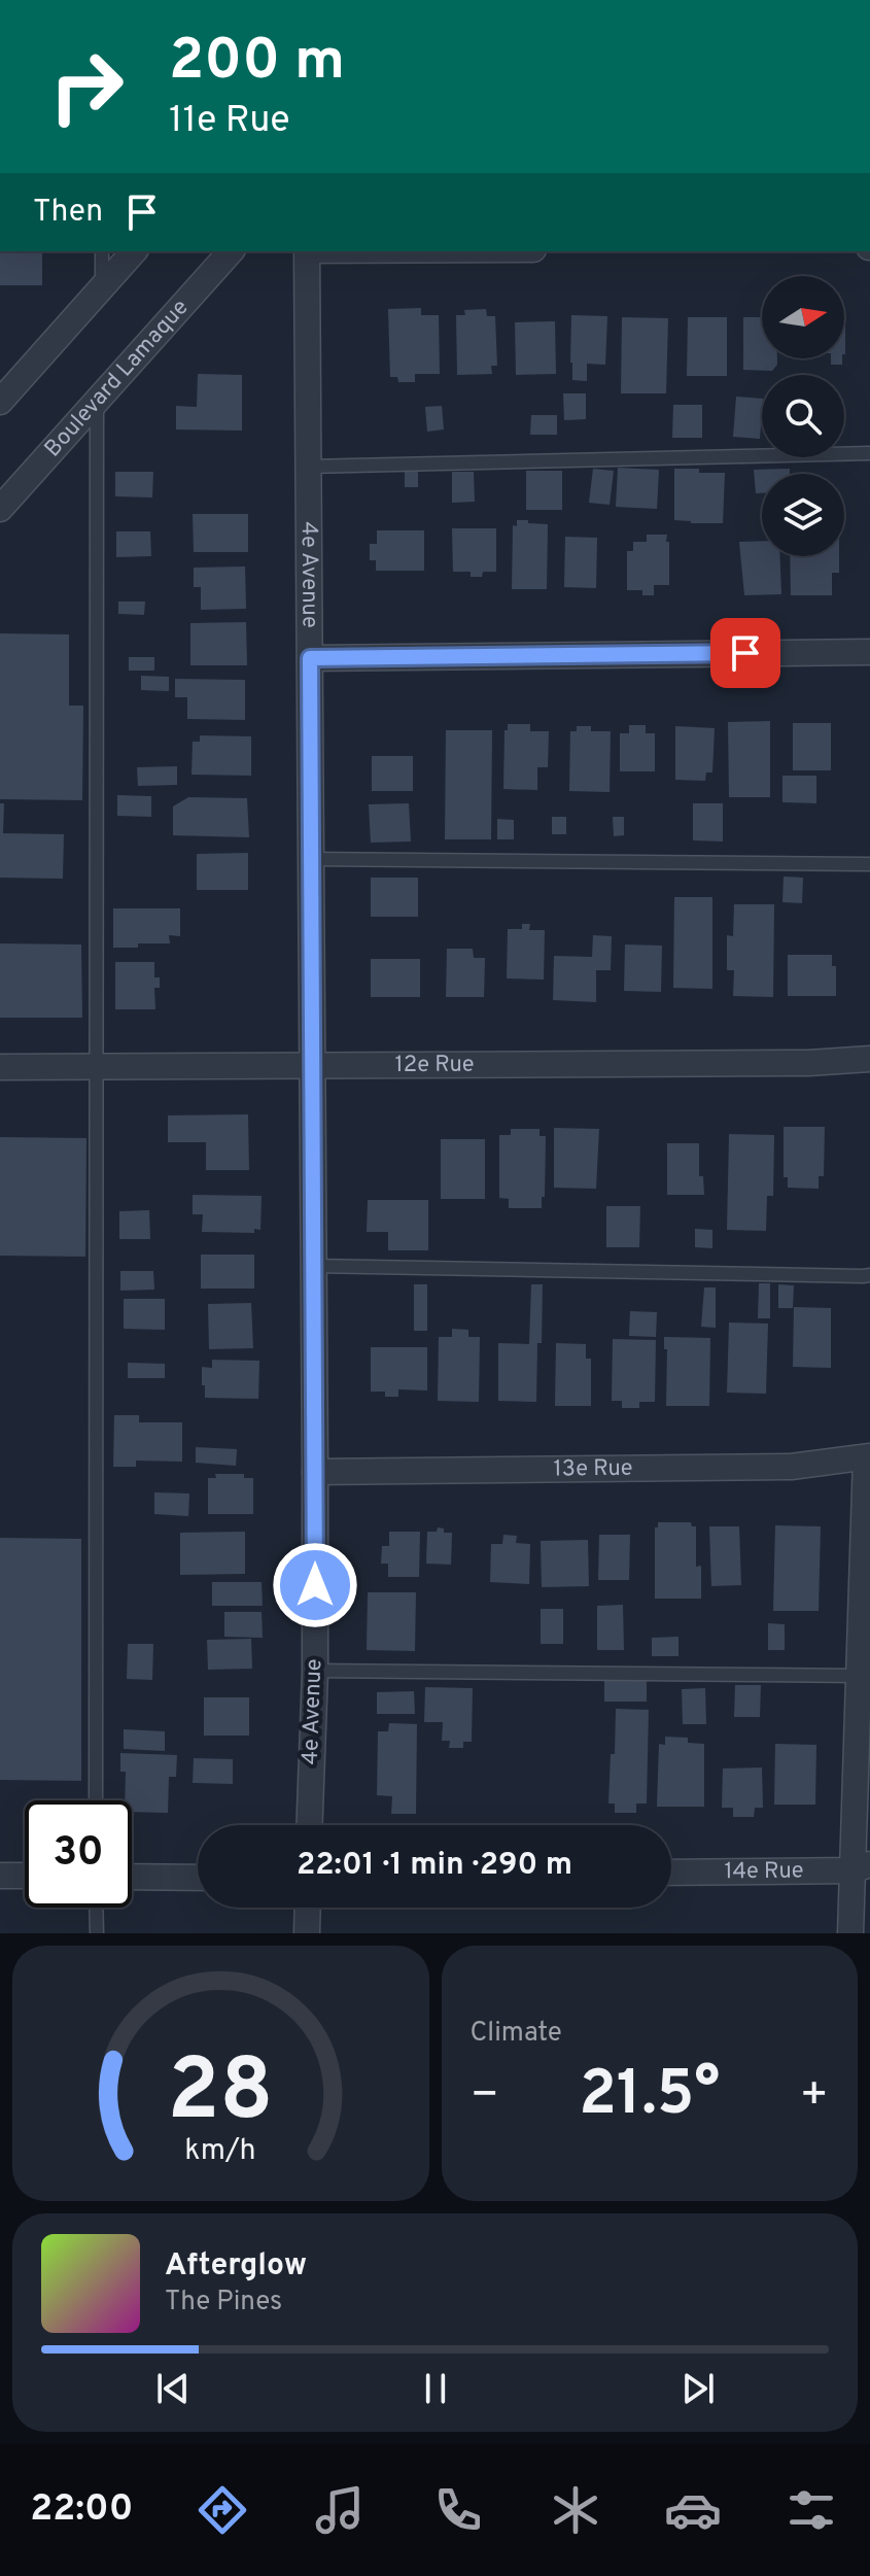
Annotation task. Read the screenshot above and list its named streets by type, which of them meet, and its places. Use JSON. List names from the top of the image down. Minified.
{"streets":{"street":["Boulevard Lamaque","4e Avenue","12e Rue","13e Rue","14e Rue"]},"crossings":[["4e Avenue","12e Rue"],["4e Avenue","13e Rue"]],"north":"right","page":{"turn":["200 m","11e Rue"],"then":"Then","limit":"30","trip":"22:01 · 1 min · 290 m","tile":"Climate","heat":["−","21.5°","+"],"song":["Afterglow","The Pines"],"tabs":"22:00","gauge":["28","km/h"]}}
